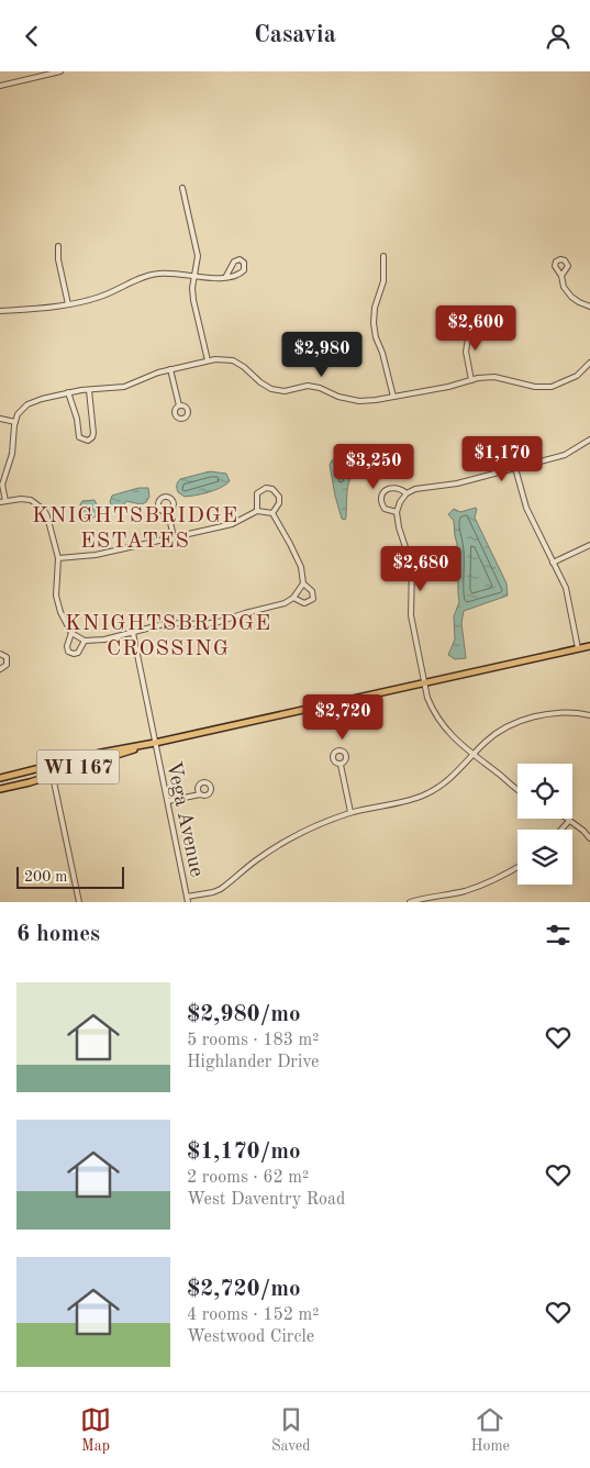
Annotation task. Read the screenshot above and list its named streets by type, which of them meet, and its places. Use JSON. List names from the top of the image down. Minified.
{"streets":{"main road":["WI 167"],"street":["Vega Avenue"]},"crossings":[["WI 167","Vega Avenue"]],"districts":["KNIGHTSBRIDGE ESTATES","KNIGHTSBRIDGE CROSSING"],"scale_bar":"200 m","page":{"header":"Casavia","price":["$2,600","$2,980","$1,170","$3,250","$2,680","$2,720"],"scale":"200 m","heading":"6 homes","list":[{"name":"$2,980/mo","note":"5 rooms · 183 m² · Highlander Drive"},{"name":"$1,170/mo","note":"2 rooms · 62 m² · West Daventry Road"},{"name":"$2,720/mo","note":"4 rooms · 152 m² · Westwood Circle"}],"tabs":["Map","Saved","Home"]}}
